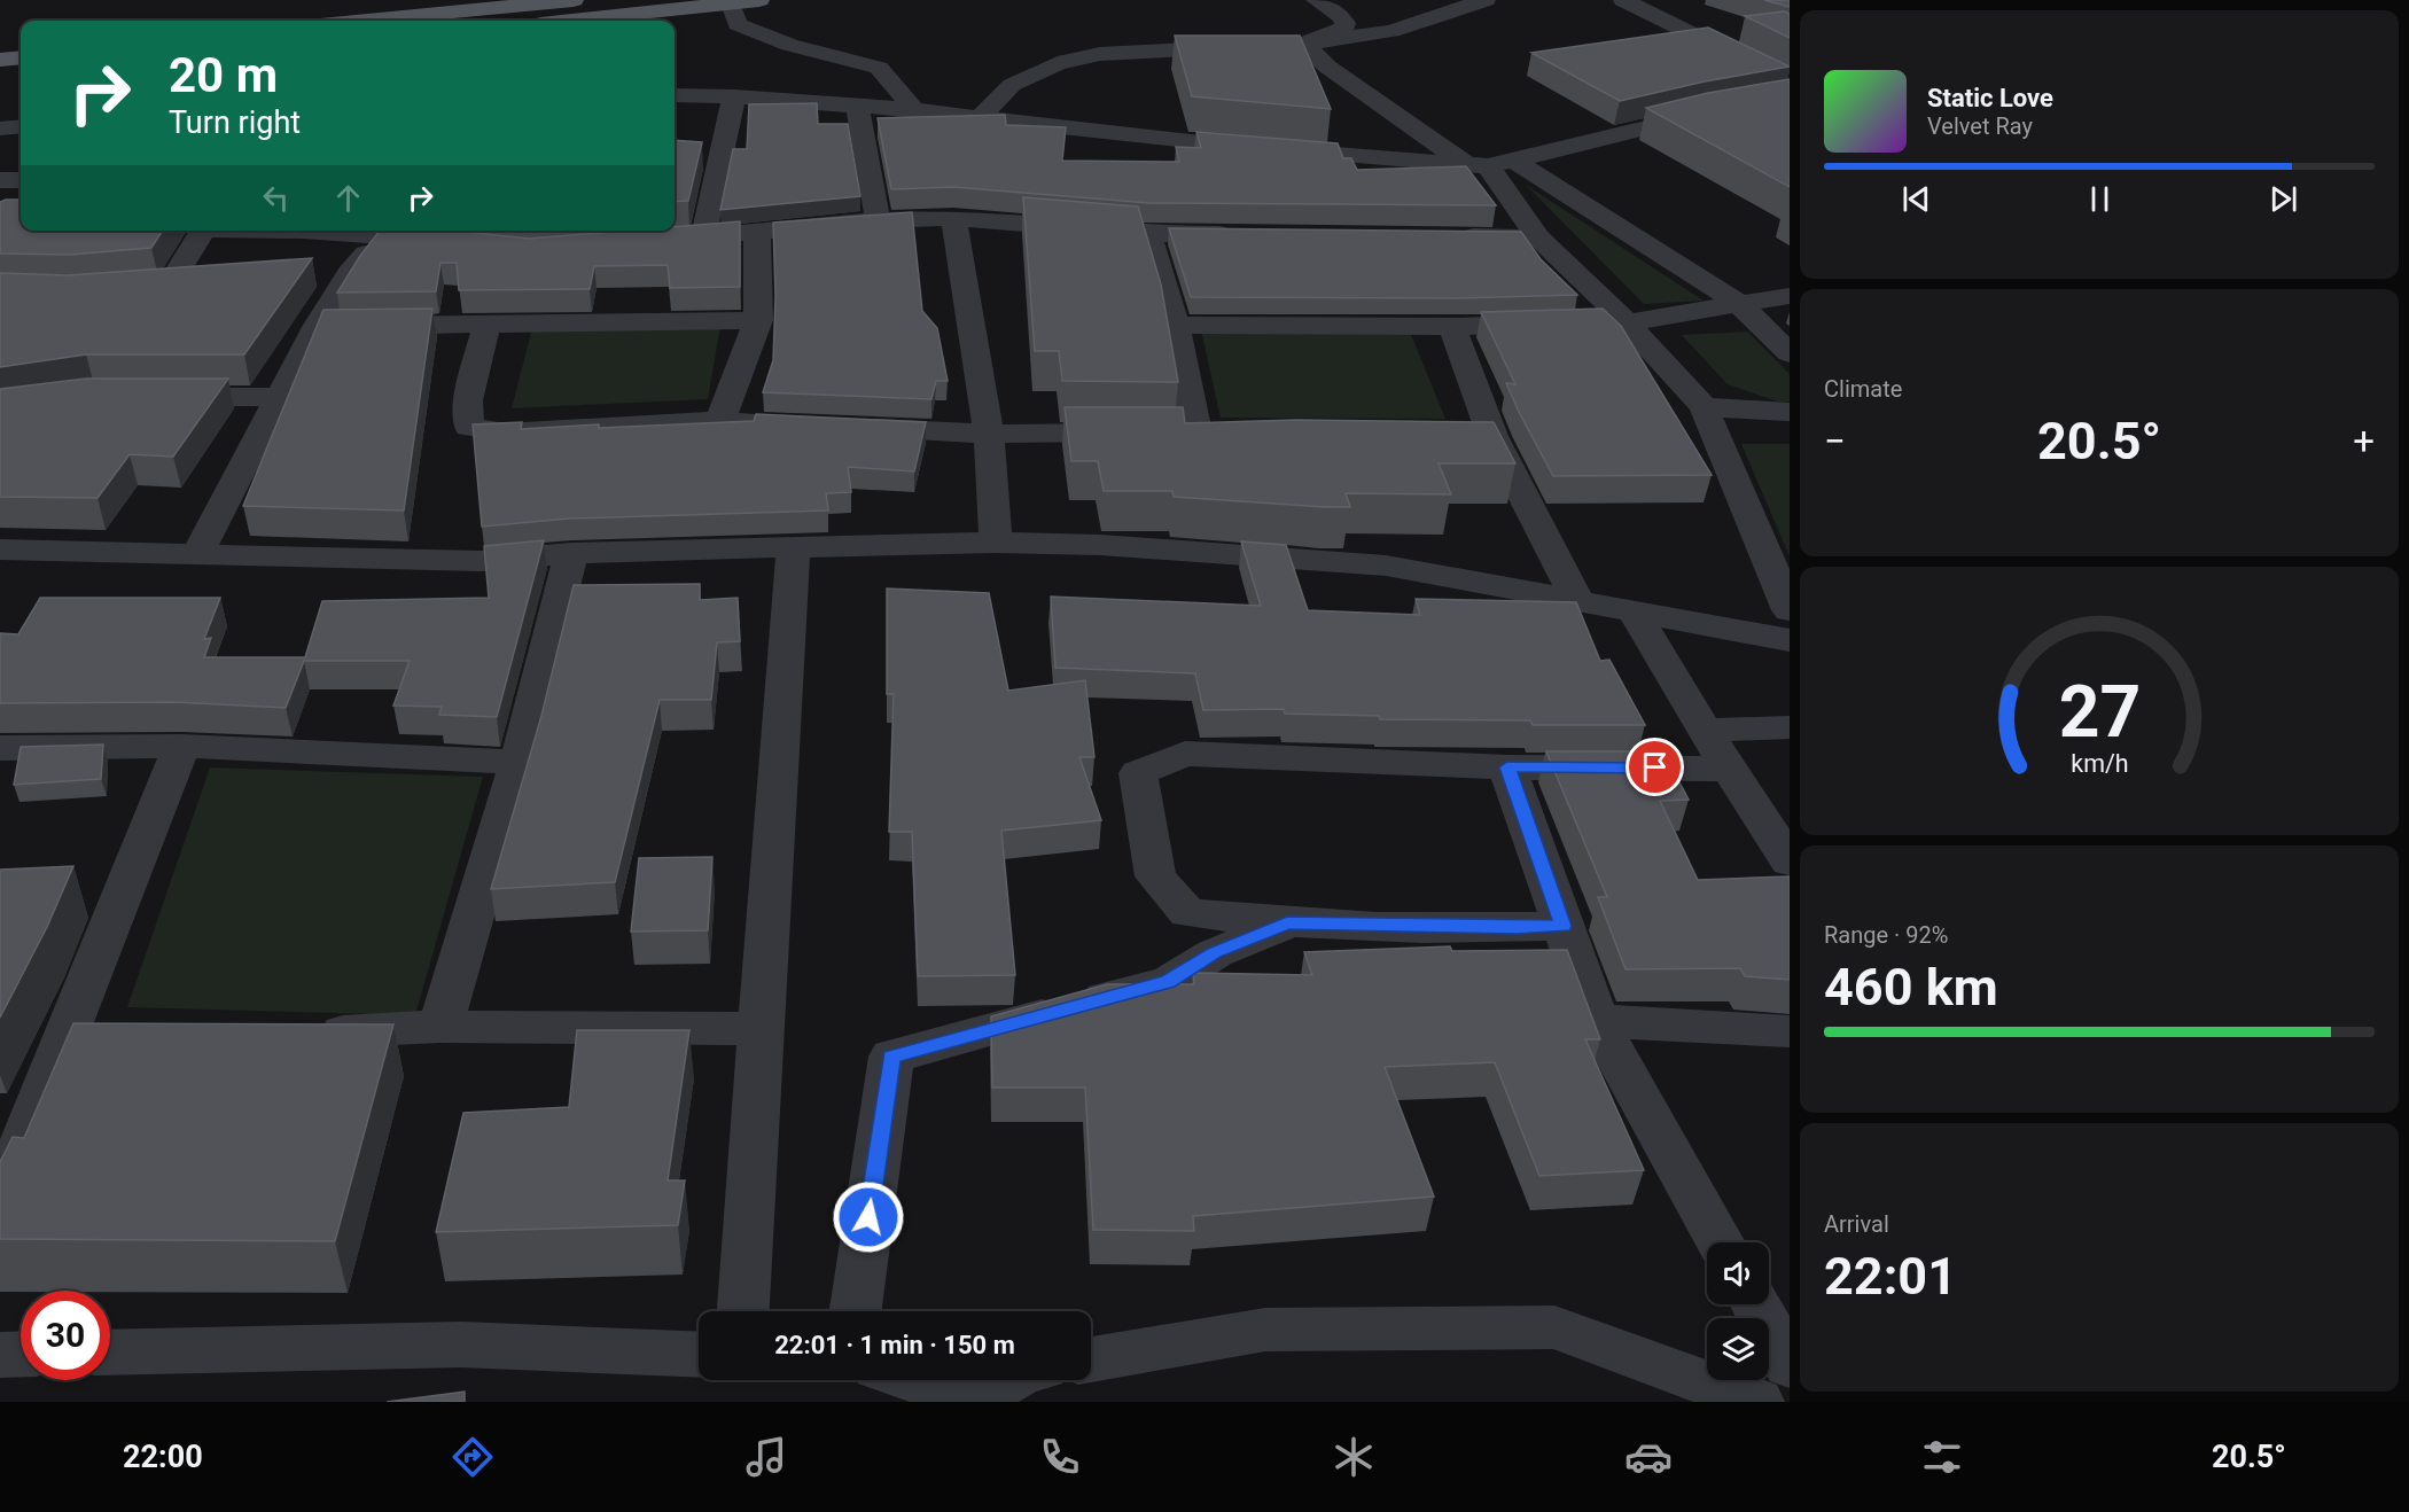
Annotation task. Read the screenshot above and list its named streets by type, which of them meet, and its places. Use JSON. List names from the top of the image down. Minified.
{"page":{"turn":["20 m","Turn right"],"song":["Static Love","Velvet Ray"],"tile":["Climate",["Range · 92%","460 km"],["Arrival","22:01"]],"heat":["−","20.5°","+"],"limit":"30","trip":"22:01 · 1 min · 150 m","tabs":["22:00","20.5°"],"gauge":["27","km/h"]}}
